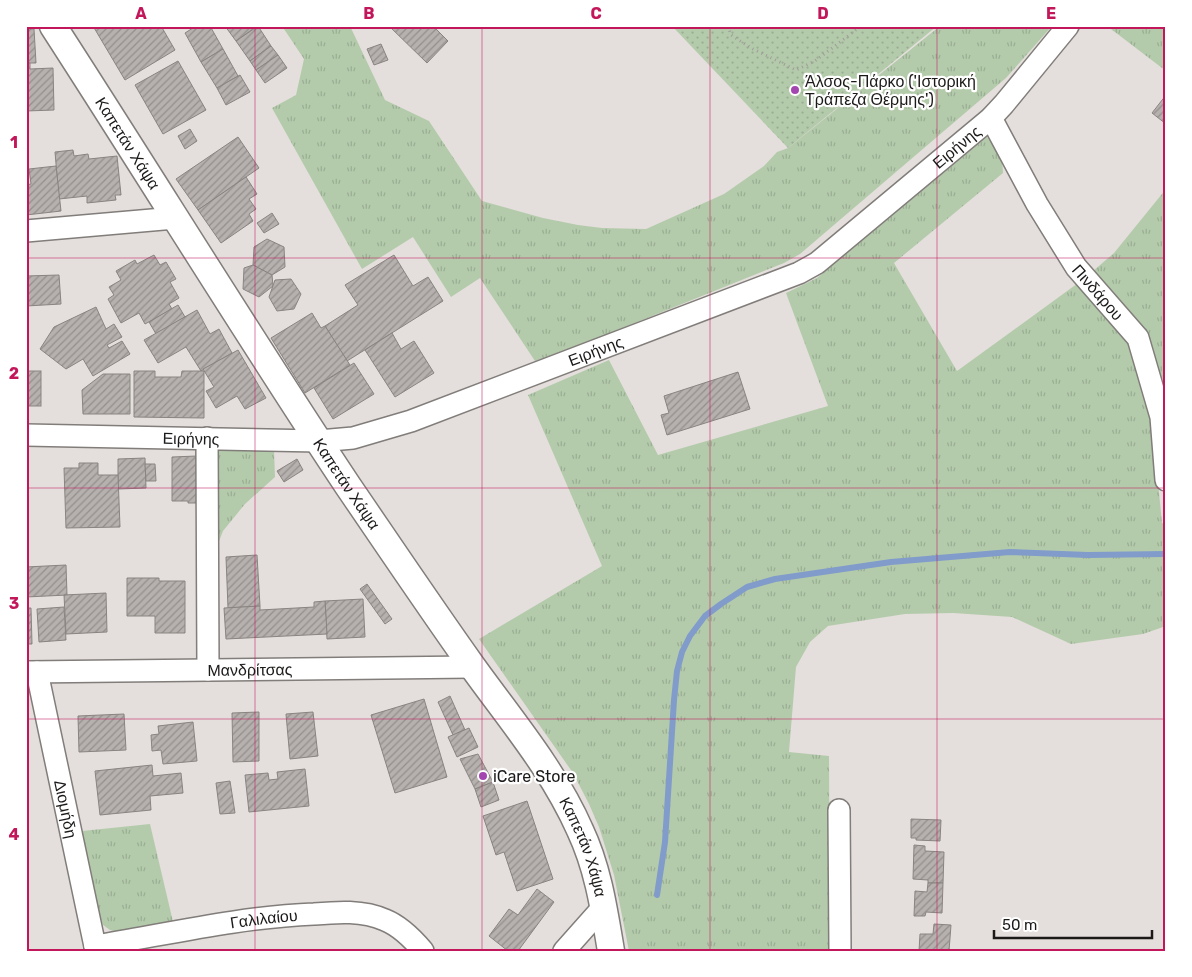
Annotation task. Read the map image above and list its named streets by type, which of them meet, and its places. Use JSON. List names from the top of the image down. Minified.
{"streets":{"main road":["Καπετάν Χάψα"],"street":["Ειρήνης","Πινδάρου","Μανδρίτσας","Διομήδη","Γαλιλαίου"]},"crossings":[["Καπετάν Χάψα","Ειρήνης"],["Καπετάν Χάψα","Μανδρίτσας"],["Ειρήνης","Πινδάρου"],["Μανδρίτσας","Διομήδη"],["Διομήδη","Γαλιλαίου"]],"places":["Άλσος-Πάρκο ('Ιστορική Τράπεζα Θέρμης')","iCare Store"],"scale_bar":"50 m","grid":{"columns":["A","B","C","D","E"],"rows":["1","2","3","4"]}}
